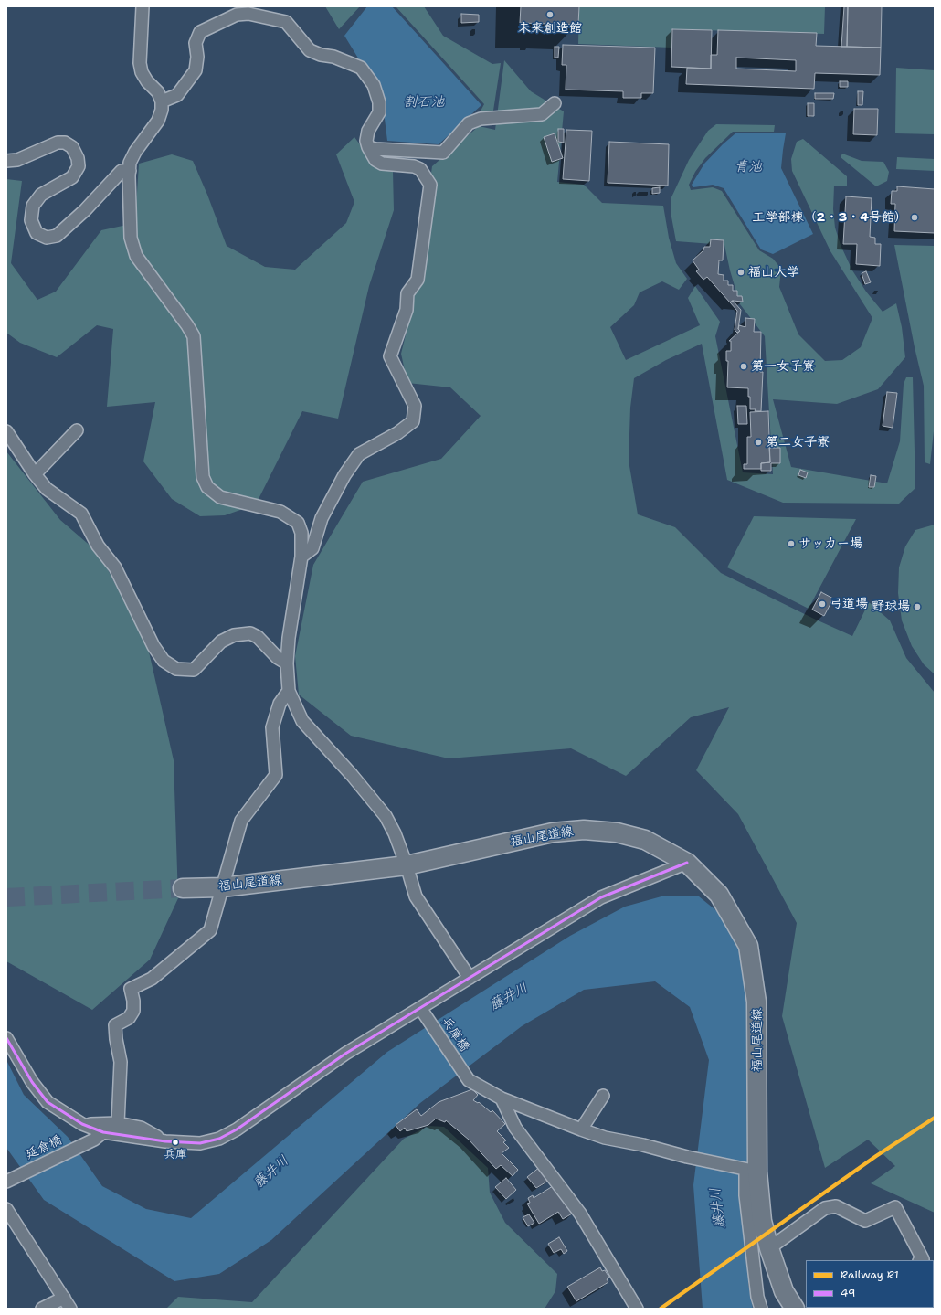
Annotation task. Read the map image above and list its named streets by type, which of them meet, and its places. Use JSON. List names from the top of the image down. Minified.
{"streets":{"main road":["福山尾道線"],"street":["兵庫橋","延倉橋"]},"crossings":[["福山尾道線","兵庫橋"]],"water":["割石池","青池","藤井川"],"places":["未来創造館","工学部棟（2・3・4号館）","福山大学","第一女子寮","第二女子寮","サッカー場","弓道場","野球場","兵庫"],"lines":["transit line 49","rail line R1"],"legend":["Railway R1","49"]}
